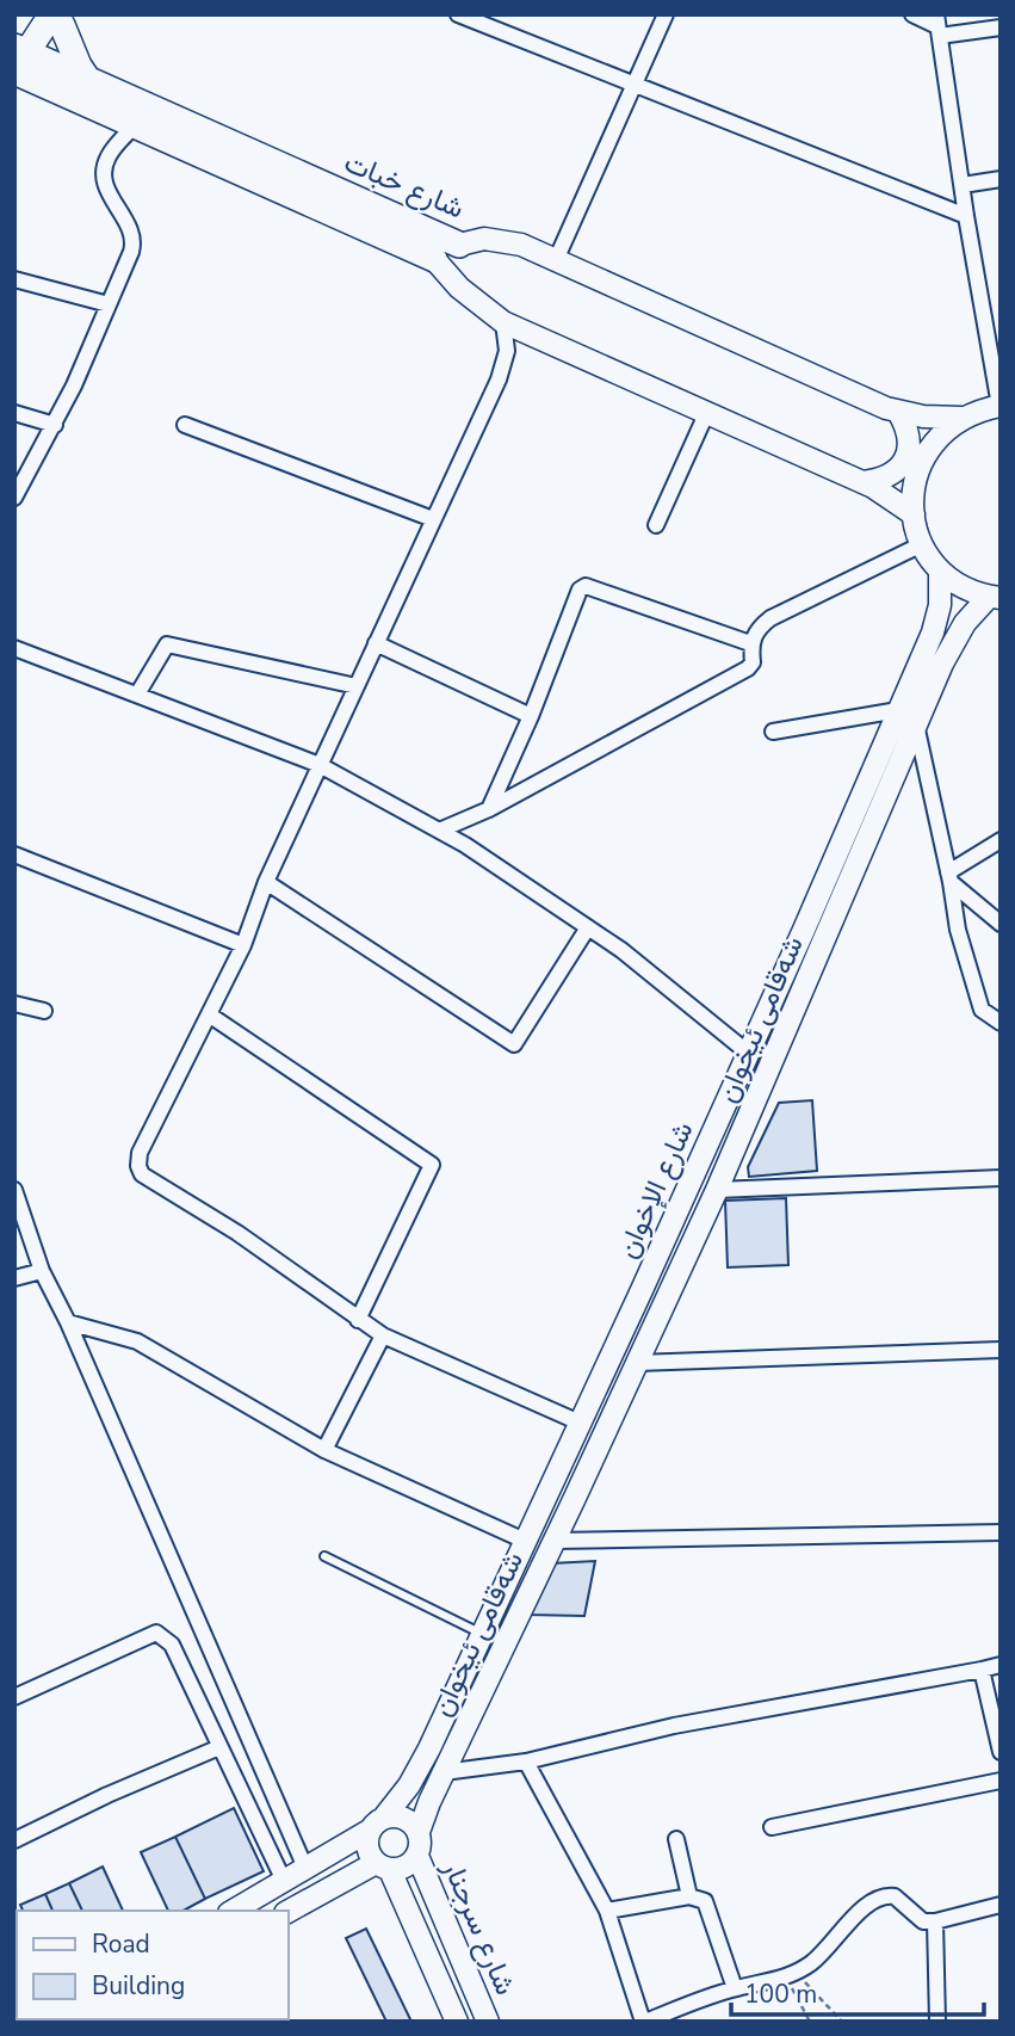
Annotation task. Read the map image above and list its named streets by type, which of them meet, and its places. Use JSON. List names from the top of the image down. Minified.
{"streets":{"main road":["شارع خبات","شەقامی ئیخوان","شارع الإخوان","شارع سرجنار"]},"crossings":[["شەقامی ئیخوان","شارع الإخوان"],["شەقامی ئیخوان","شارع سرجنار"],["شارع الإخوان","شارع سرجنار"]],"legend":["Road","Building"],"scale_bar":"100 m"}
